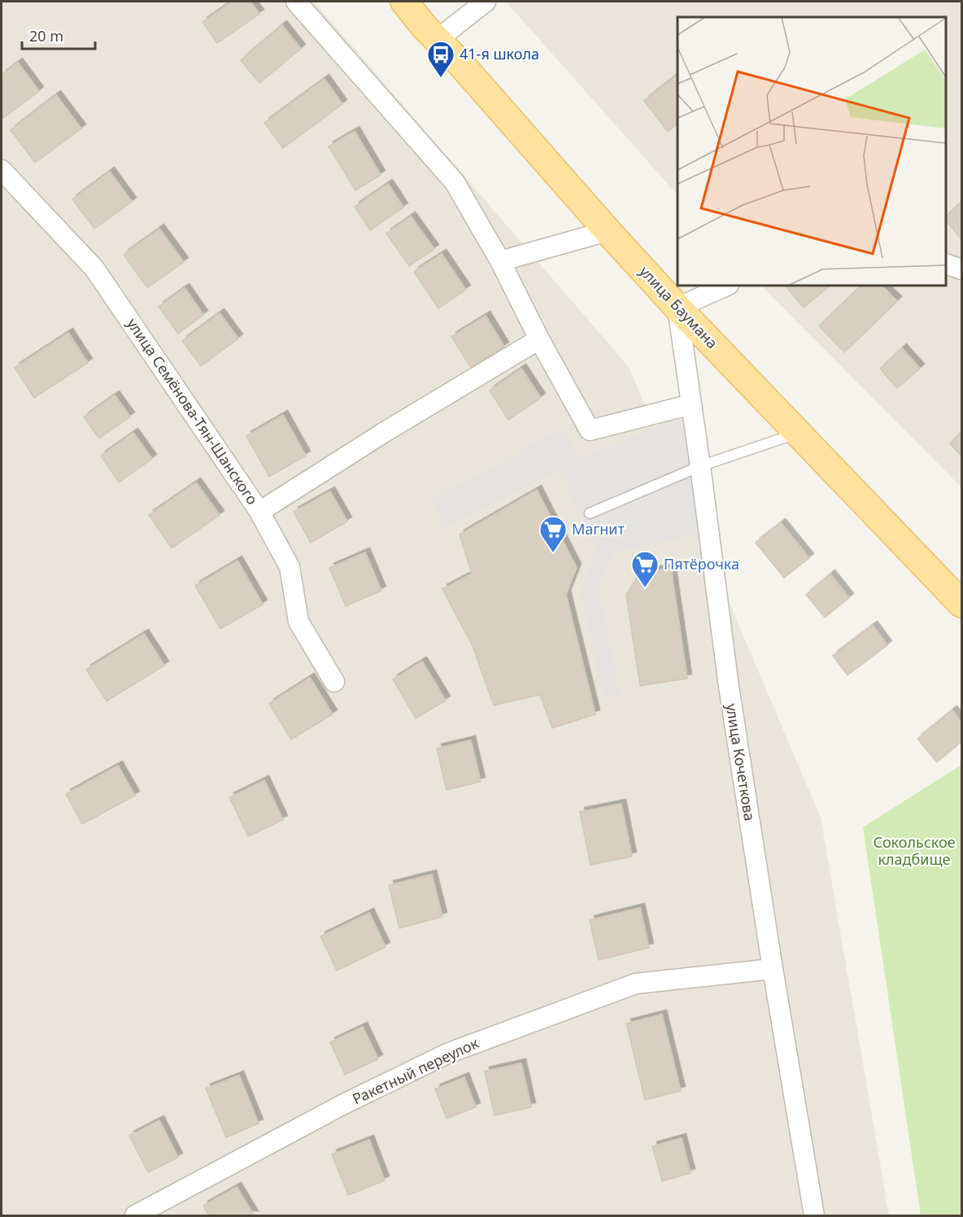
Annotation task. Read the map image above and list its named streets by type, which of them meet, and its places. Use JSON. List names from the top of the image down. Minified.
{"streets":{"main road":["улица Баумана"],"street":["улица Семёнова-Тян-Шанского","улица Кочеткова","Ракетный переулок"]},"crossings":[["улица Баумана","улица Кочеткова"],["улица Кочеткова","Ракетный переулок"]],"parks":["Сокольское кладбище"],"places":{"bus stop":["41-я школа"],"supermarket":["Магнит","Пятёрочка"]},"scale_bar":"20 m"}
